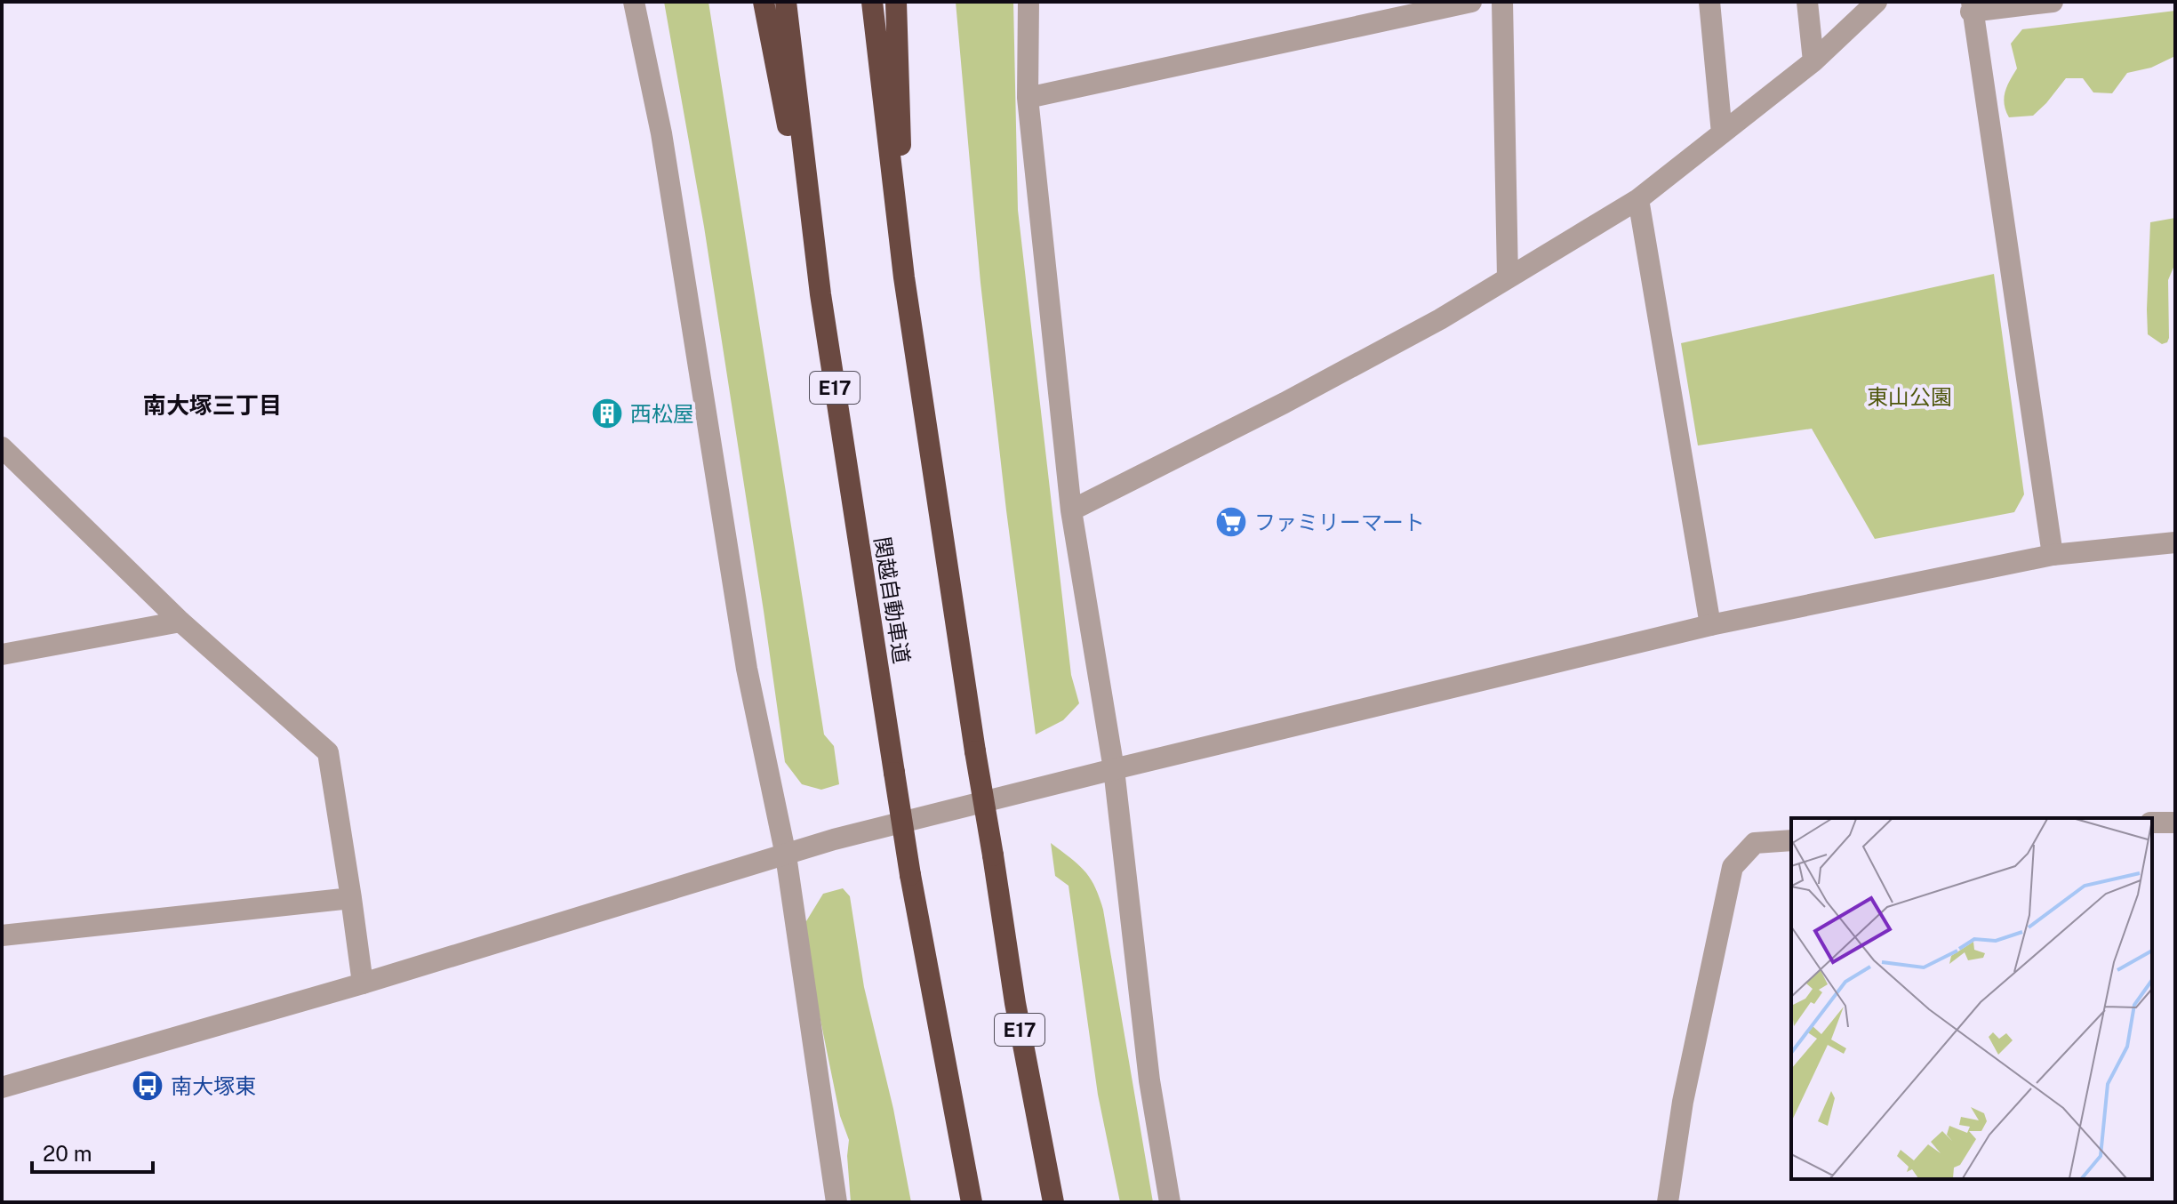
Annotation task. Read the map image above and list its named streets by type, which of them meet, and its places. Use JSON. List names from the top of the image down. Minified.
{"streets":{"highway":["E17","関越自動車道"]},"districts":["南大塚三丁目"],"parks":["東山公園"],"places":{"building":["西松屋"],"supermarket":["ファミリーマート"],"bus stop":["南大塚東"]},"scale_bar":"20 m"}
